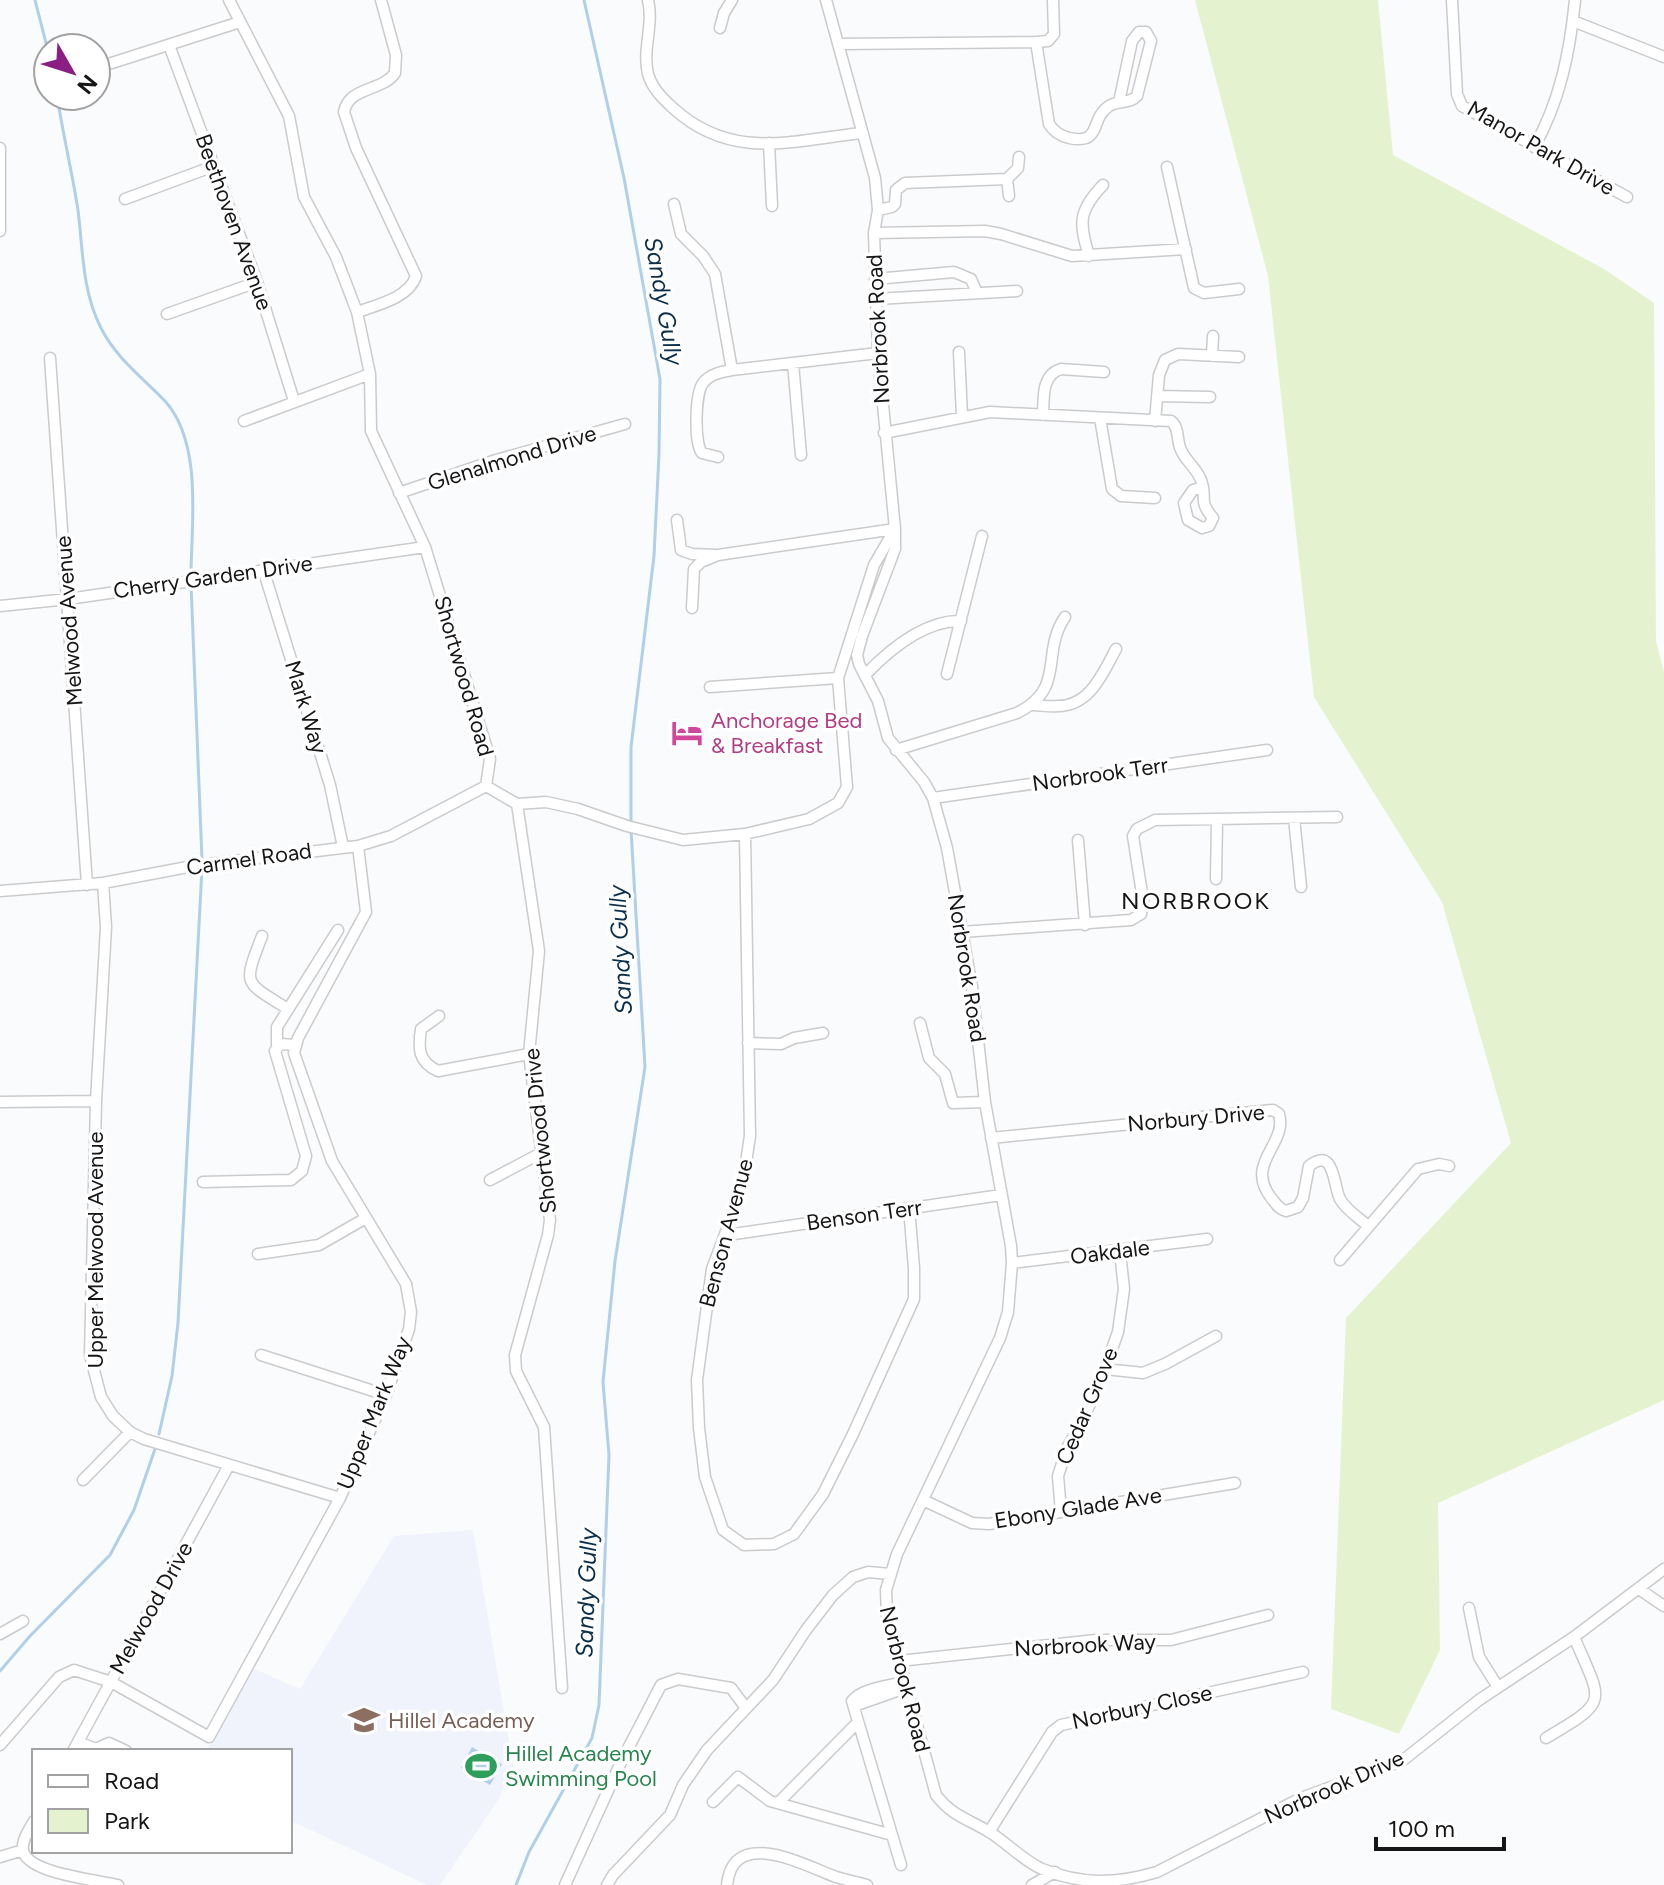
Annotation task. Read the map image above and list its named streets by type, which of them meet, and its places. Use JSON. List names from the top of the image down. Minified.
{"streets":{"street":["Manor Park Drive","Beethoven Avenue","Norbrook Road","Glenalmond Drive","Cherry Garden Drive","Melwood Avenue","Shortwood Road","Mark Way","Norbrook Terr","Carmel Road","Norbury Drive","Shortwood Drive","Benson Terr","Benson Avenue","Upper Melwood Avenue","Oakdale","Cedar Grove","Upper Mark Way","Ebony Glade Ave","Melwood Drive","Norbrook Way","Norbury Close","Norbrook Drive"]},"crossings":[["Norbrook Road","Shortwood Road"],["Norbrook Road","Norbrook Terr"],["Norbrook Road","Norbury Drive"],["Norbrook Road","Benson Terr"],["Norbrook Road","Oakdale"],["Norbrook Road","Ebony Glade Ave"],["Norbrook Road","Norbrook Way"],["Norbrook Road","Norbury Close"],["Norbrook Road","Norbrook Drive"],["Glenalmond Drive","Shortwood Road"],["Cherry Garden Drive","Melwood Avenue"],["Cherry Garden Drive","Shortwood Road"],["Cherry Garden Drive","Mark Way"],["Melwood Avenue","Carmel Road"],["Shortwood Road","Carmel Road"],["Shortwood Road","Shortwood Drive"],["Shortwood Road","Benson Avenue"],["Mark Way","Carmel Road"],["Carmel Road","Upper Melwood Avenue"],["Benson Terr","Benson Avenue"],["Upper Melwood Avenue","Upper Mark Way"],["Upper Melwood Avenue","Melwood Drive"],["Oakdale","Cedar Grove"],["Cedar Grove","Ebony Glade Ave"],["Upper Mark Way","Melwood Drive"]],"districts":["NORBROOK"],"water":["Sandy Gully"],"places":{"hotel":["Anchorage Bed & Breakfast"],"school or university":["Hillel Academy"],"sports":["Hillel Academy Swimming Pool"]},"legend":["Road","Park"],"scale_bar":"100 m","north":"bottom right"}
